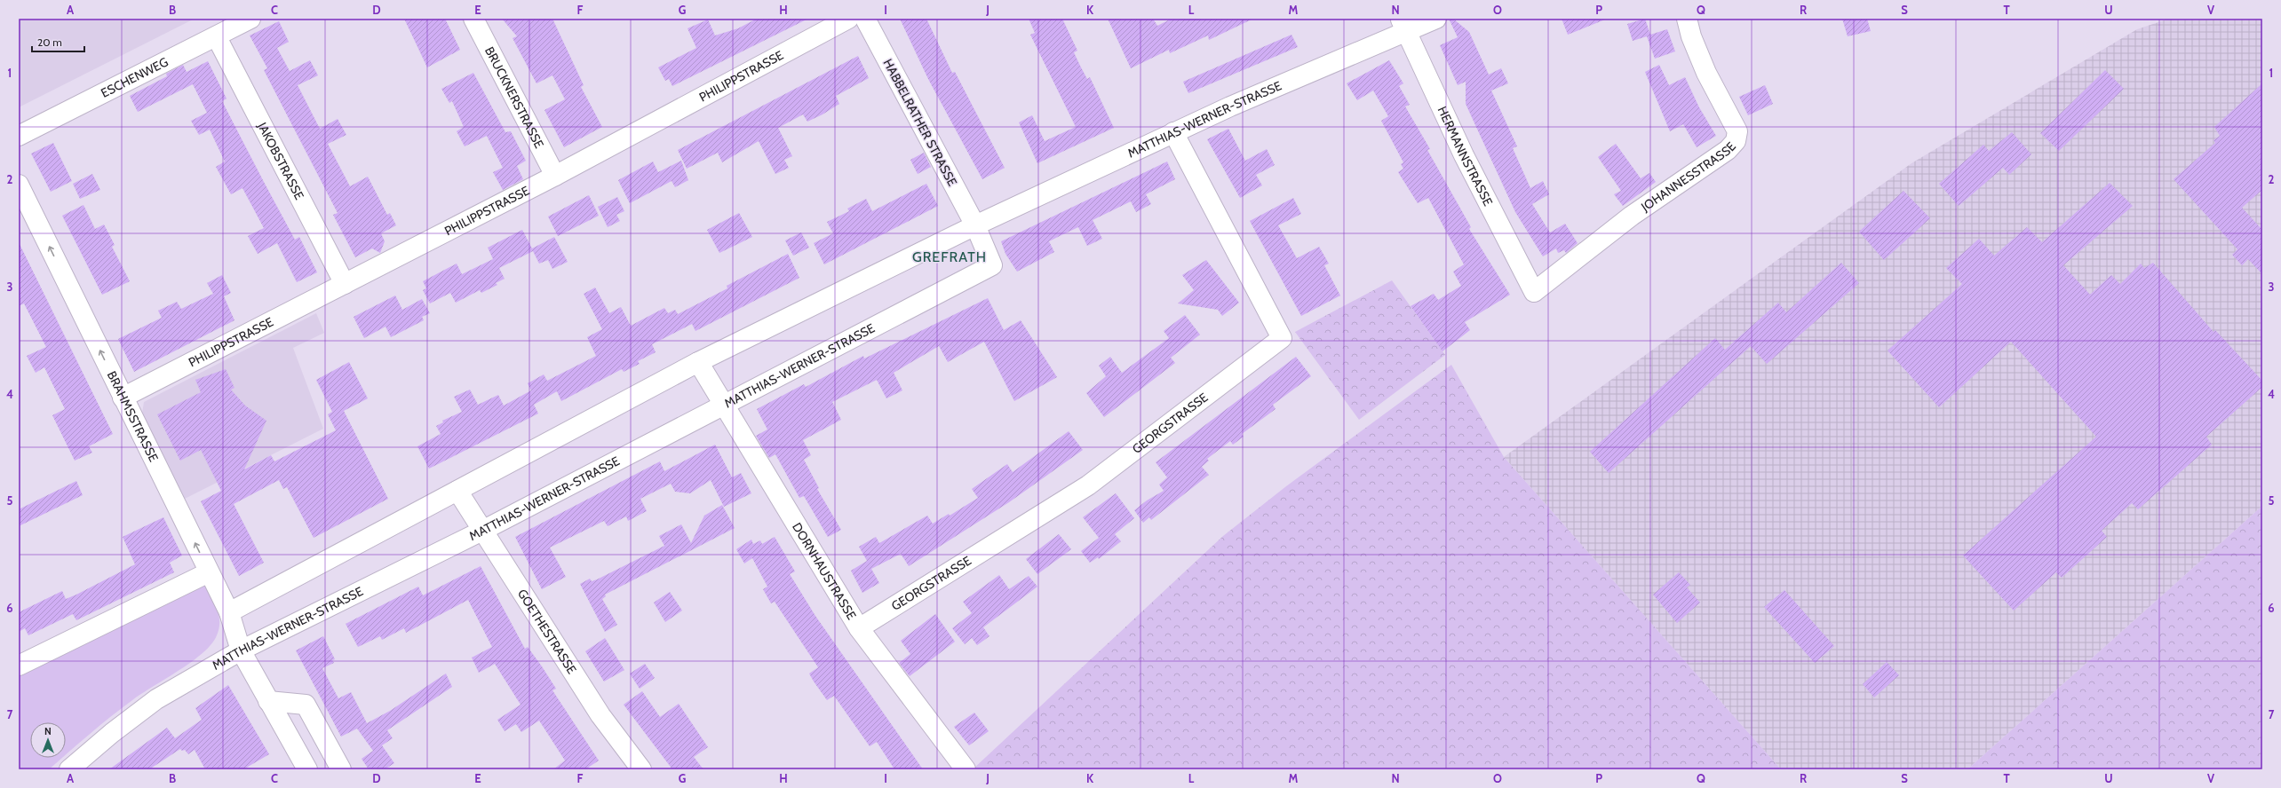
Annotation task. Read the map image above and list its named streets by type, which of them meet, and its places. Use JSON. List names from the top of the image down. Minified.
{"streets":{"street":["PHILIPPSTRASSE","ESCHENWEG","BRUCKNERSTRASSE","MATTHIAS-WERNER-STRASSE","HABBELRATHER STRASSE","HERMANNSTRASSE","JAKOBSTRASSE","JOHANNESSTRASSE","BRAHMSSTRASSE","GEORGSTRASSE","DORNHAUSTRASSE","GOETHESTRASSE"]},"crossings":[["PHILIPPSTRASSE","BRUCKNERSTRASSE"],["PHILIPPSTRASSE","JAKOBSTRASSE"],["PHILIPPSTRASSE","BRAHMSSTRASSE"],["ESCHENWEG","JAKOBSTRASSE"],["MATTHIAS-WERNER-STRASSE","HABBELRATHER STRASSE"],["MATTHIAS-WERNER-STRASSE","HERMANNSTRASSE"],["MATTHIAS-WERNER-STRASSE","BRAHMSSTRASSE"],["MATTHIAS-WERNER-STRASSE","GEORGSTRASSE"],["MATTHIAS-WERNER-STRASSE","DORNHAUSTRASSE"],["MATTHIAS-WERNER-STRASSE","GOETHESTRASSE"],["HERMANNSTRASSE","JOHANNESSTRASSE"],["GEORGSTRASSE","DORNHAUSTRASSE"]],"one_way":["BRAHMSSTRASSE"],"districts":["GREFRATH"],"scale_bar":"20 m","north":"top","grid":{"columns":["A","B","C","D","E","F","G","H","I","J","K","L","M","N","O","P","Q","R","S","T","U","V"],"rows":["1","2","3","4","5","6","7"]}}
